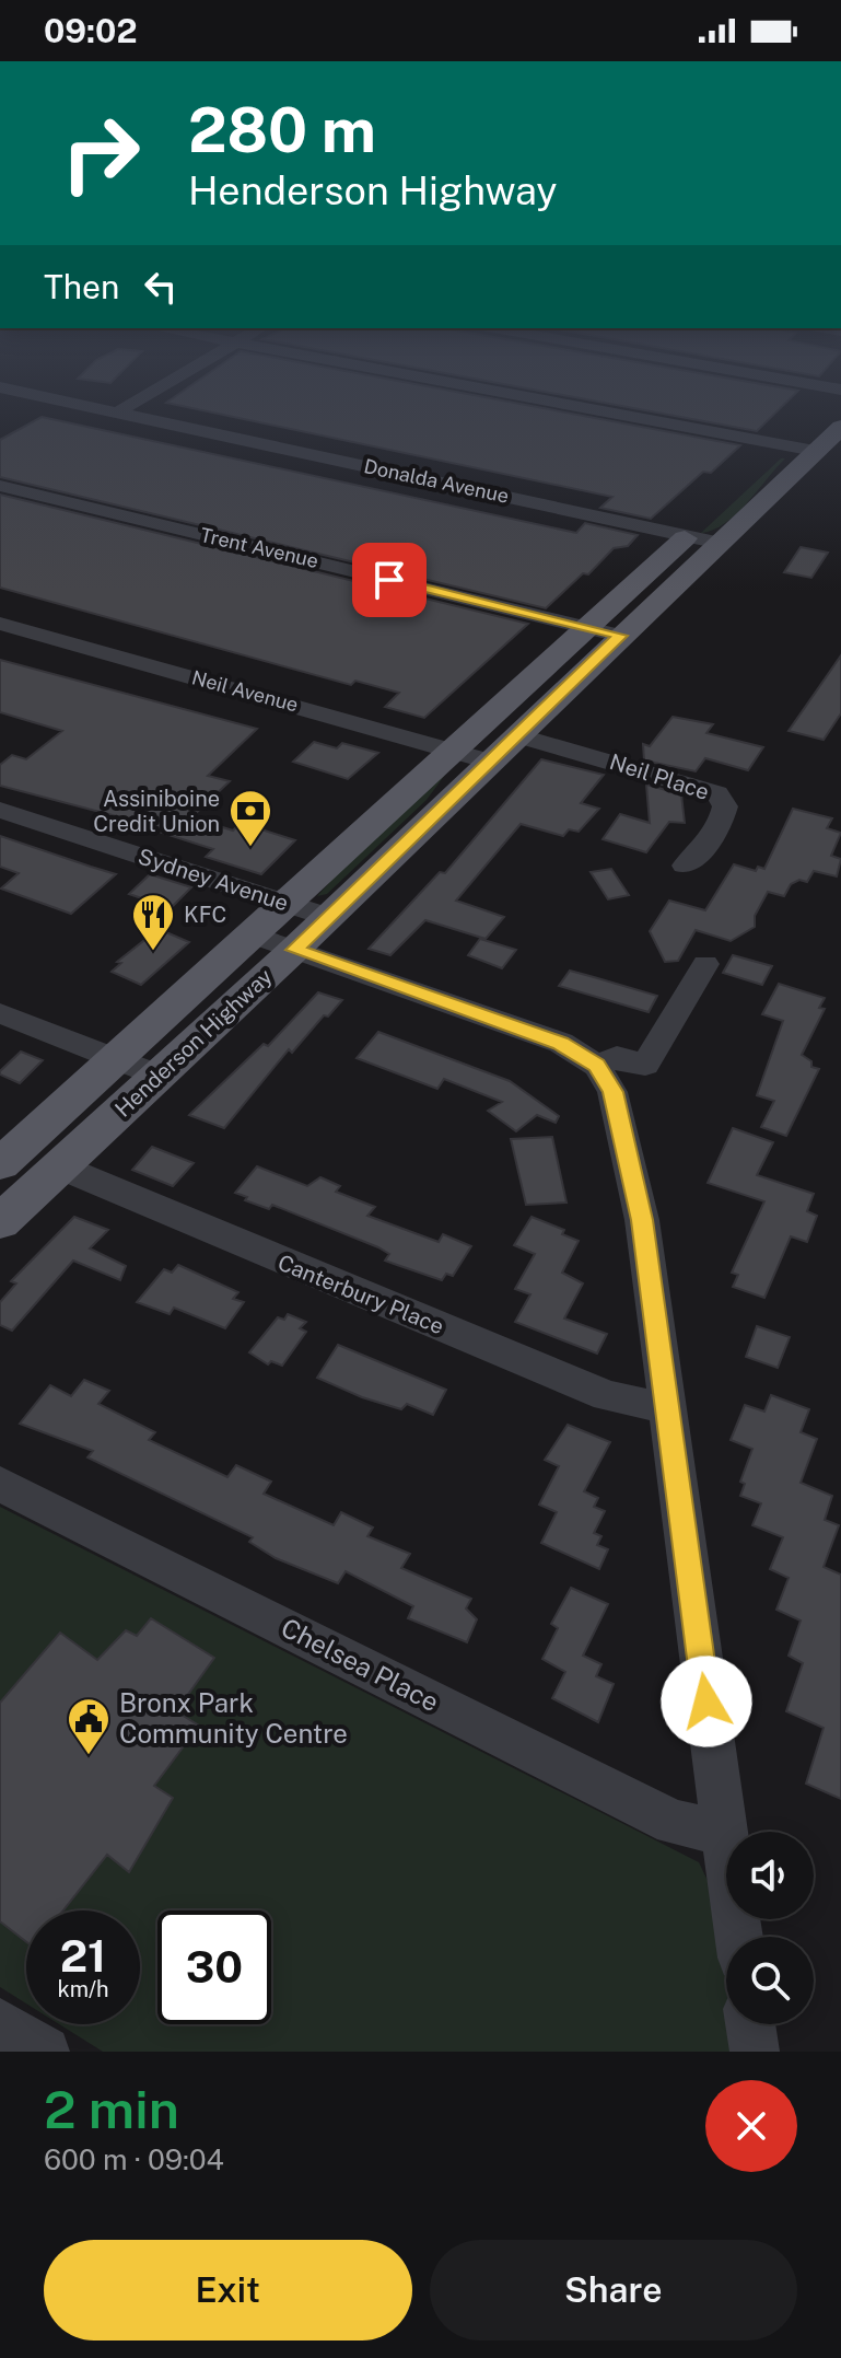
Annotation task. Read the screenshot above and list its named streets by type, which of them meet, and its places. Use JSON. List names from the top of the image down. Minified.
{"streets":{"main road":["Henderson Highway"],"street":["Donalda Avenue","Trent Avenue","Neil Avenue","Neil Place","Sydney Avenue","Canterbury Place","Chelsea Place"]},"crossings":[["Donalda Avenue","Henderson Highway"],["Trent Avenue","Henderson Highway"],["Neil Avenue","Henderson Highway"],["Neil Place","Henderson Highway"],["Sydney Avenue","Henderson Highway"],["Henderson Highway","Canterbury Place"]],"places":{"bank":["Assiniboine Credit Union"],"restaurant":["KFC"],"public building":["Bronx Park Community Centre"]},"page":{"status":"09:02","turn":["280 m","Henderson Highway"],"then":"Then","speed":"21 km/h","limit":"30","heading":["2 min","600 m · 09:04"],"buttons":["Exit","Share"]}}
